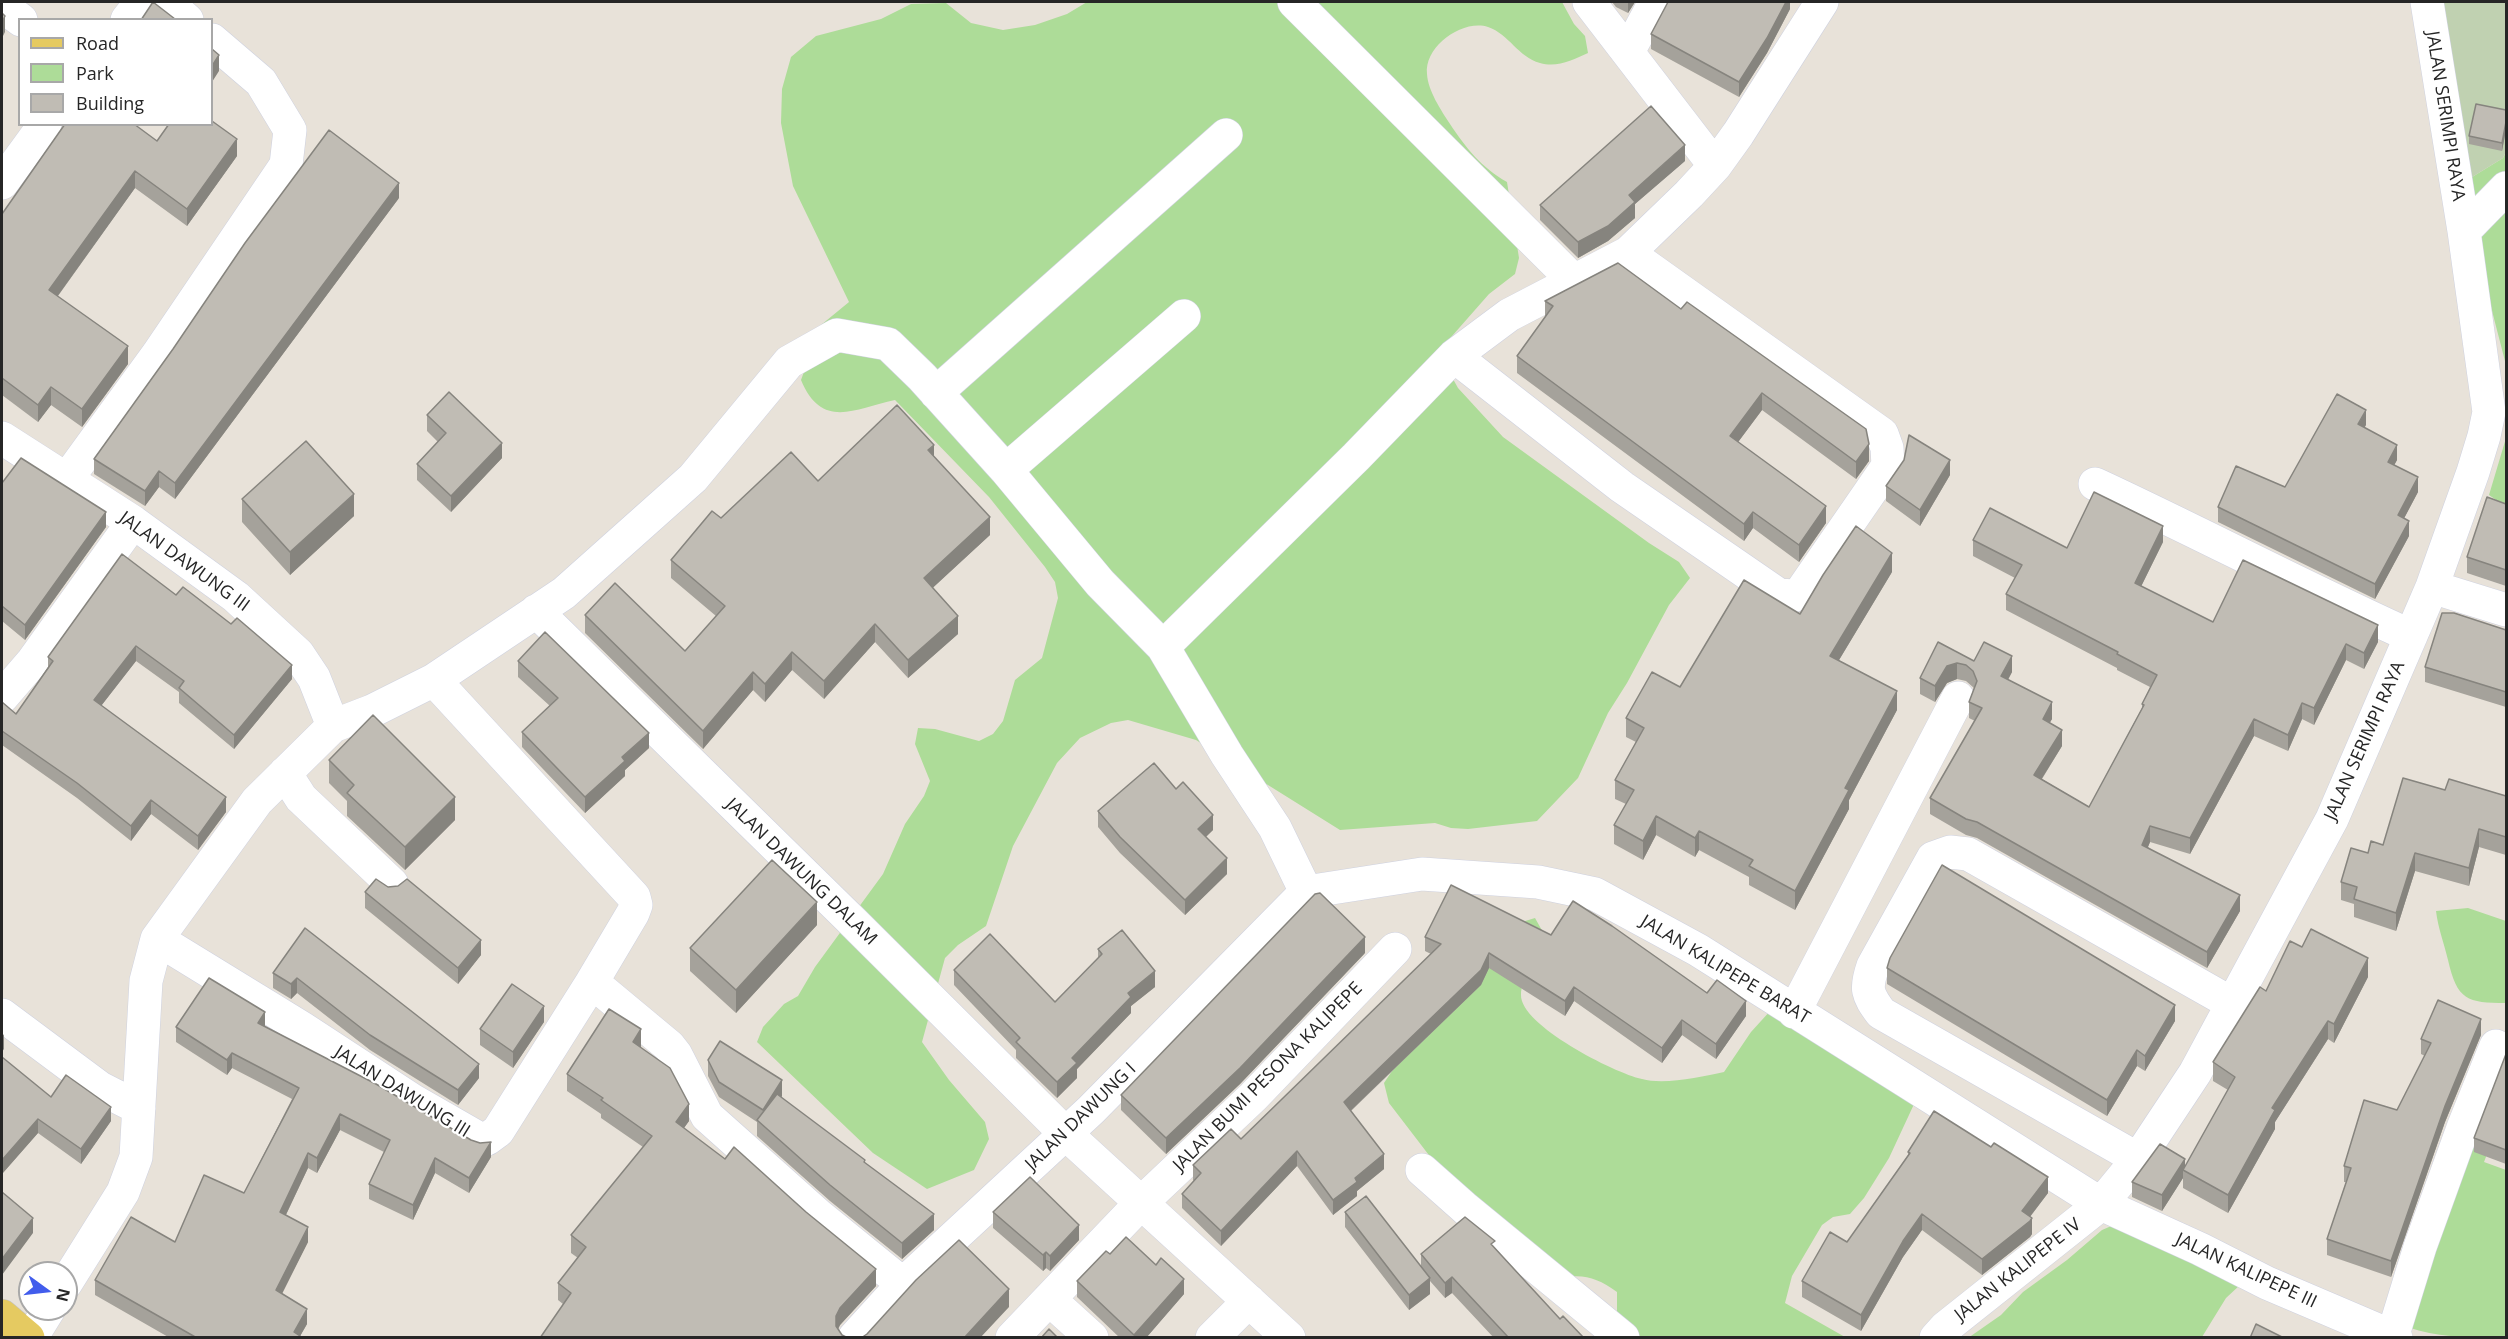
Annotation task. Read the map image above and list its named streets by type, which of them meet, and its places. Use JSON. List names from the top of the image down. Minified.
{"streets":{"street":["JALAN SERIMPI RAYA","JALAN DAWUNG III","JALAN DAWUNG DALAM","JALAN KALIPEPE BARAT","JALAN BUMI PESONA KALIPEPE","JALAN DAWUNG I","JALAN KALIPEPE IV","JALAN KALIPEPE III"]},"crossings":[["JALAN SERIMPI RAYA","JALAN KALIPEPE BARAT"],["JALAN SERIMPI RAYA","JALAN KALIPEPE IV"],["JALAN SERIMPI RAYA","JALAN KALIPEPE III"],["JALAN DAWUNG DALAM","JALAN DAWUNG I"],["JALAN KALIPEPE BARAT","JALAN DAWUNG I"],["JALAN KALIPEPE BARAT","JALAN KALIPEPE IV"],["JALAN KALIPEPE BARAT","JALAN KALIPEPE III"],["JALAN KALIPEPE IV","JALAN KALIPEPE III"]],"legend":["Road","Park","Building"],"north":"right"}
